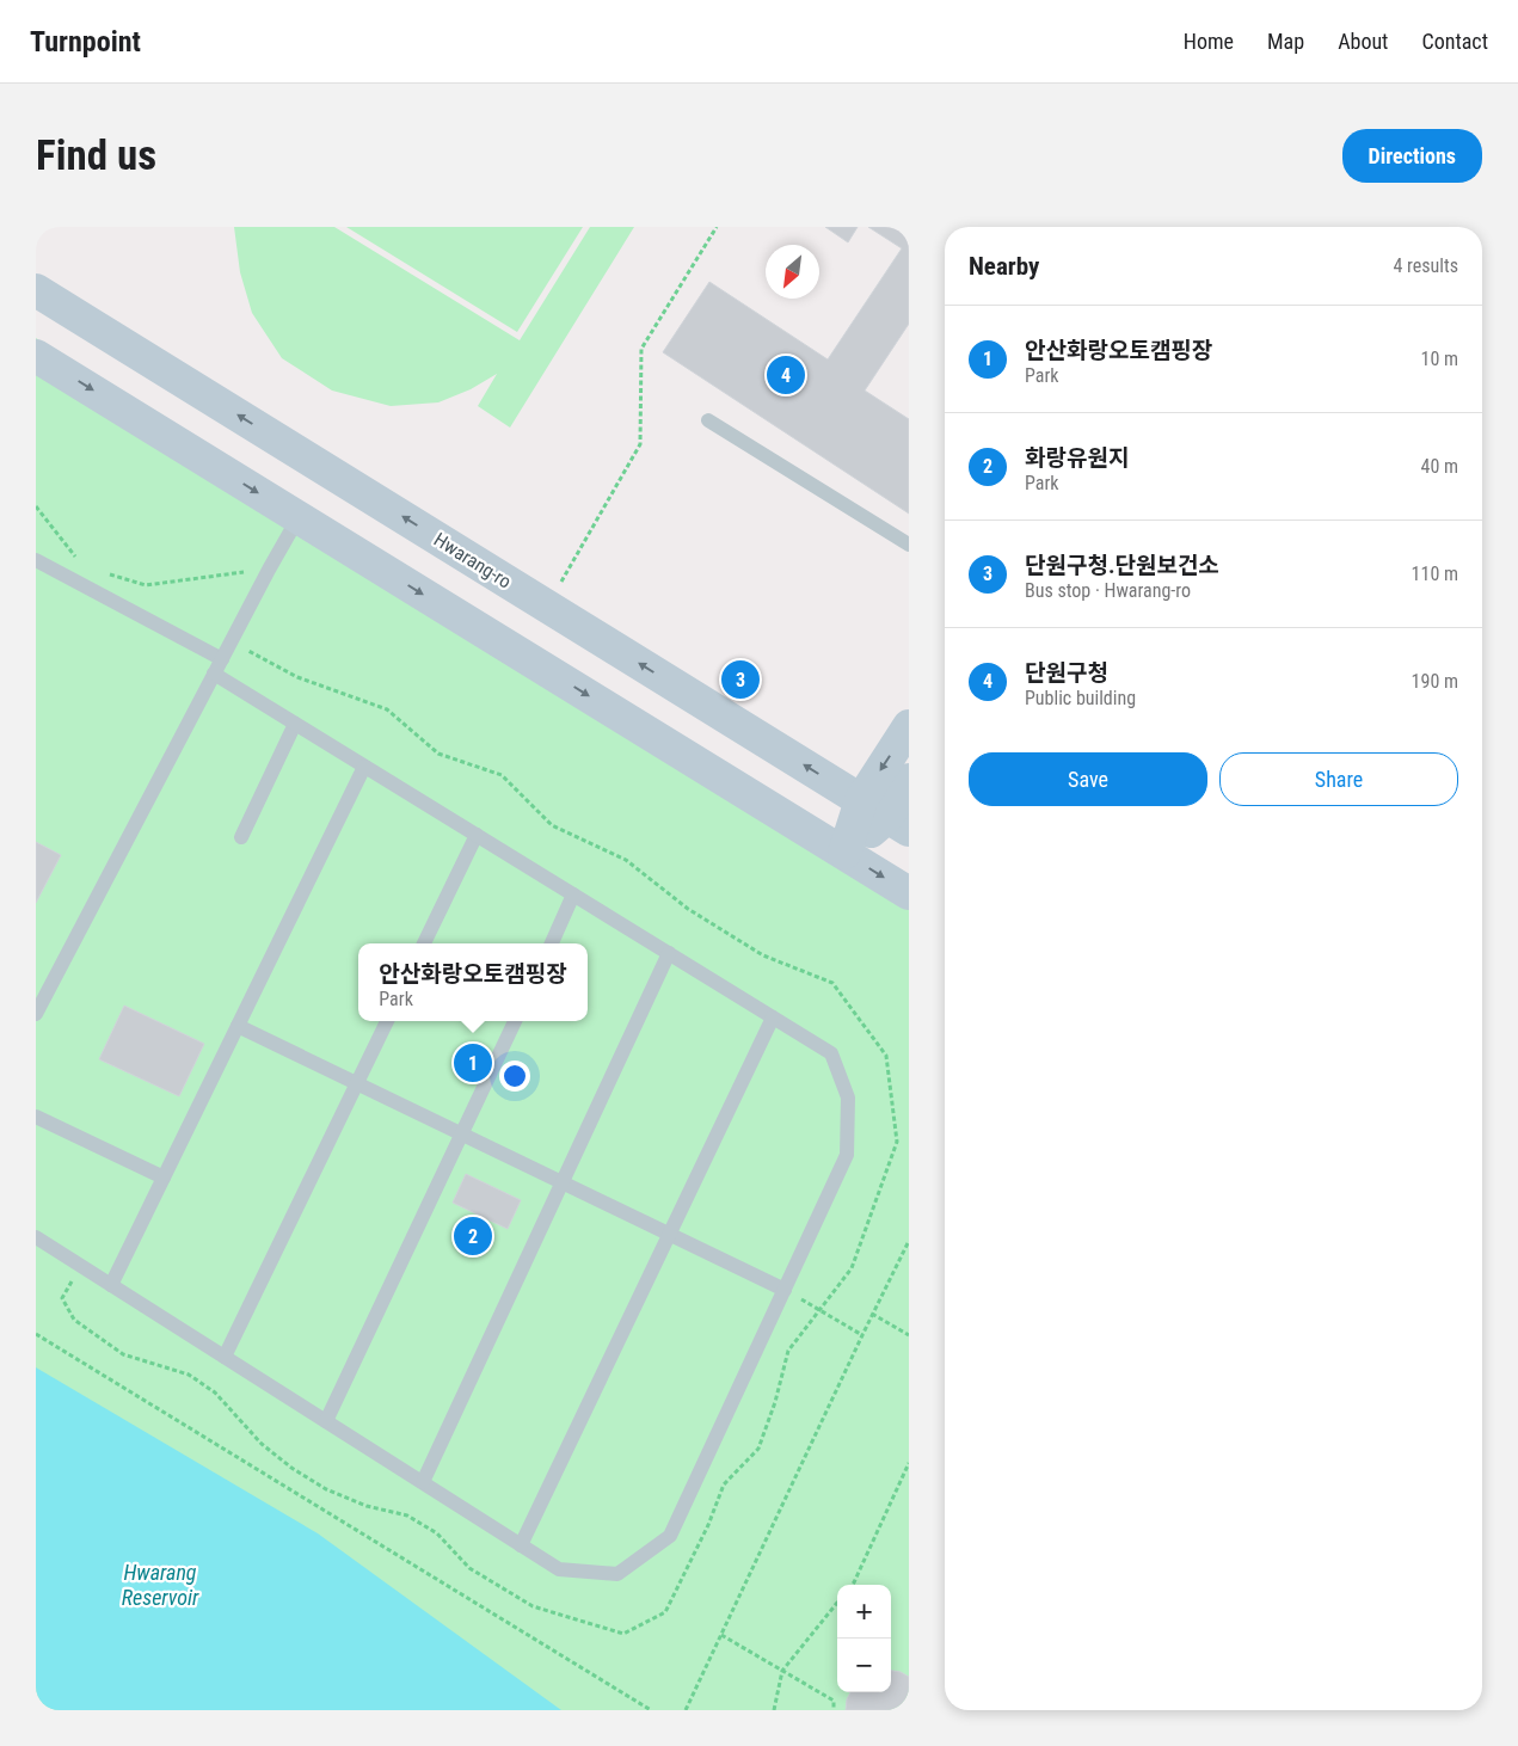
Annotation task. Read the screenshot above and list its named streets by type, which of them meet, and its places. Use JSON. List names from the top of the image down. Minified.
{"streets":{"street":["Hwarang-ro"]},"water":["Hwarang Reservoir"],"north":"bottom left","page":{"header":"Turnpoint","nav":["Home","Map","About","Contact"],"buttons":["Directions",["Save","Share"]],"title":"Find us","heading":["Nearby","4 results"],"list":[{"mark":"1","name":"안산화랑오토캠핑장","note":"Park","value":"10 m"},{"mark":"2","name":"화랑유원지","note":"Park","value":"40 m"},{"mark":"3","name":"단원구청.단원보건소","note":"Bus stop · Hwarang-ro","value":"110 m"},{"mark":"4","name":"단원구청","note":"Public building","value":"190 m"}],"pins":["4","3","1","2"],"popup":["안산화랑오토캠핑장","Park"],"map_buttons":["+","−"]}}
